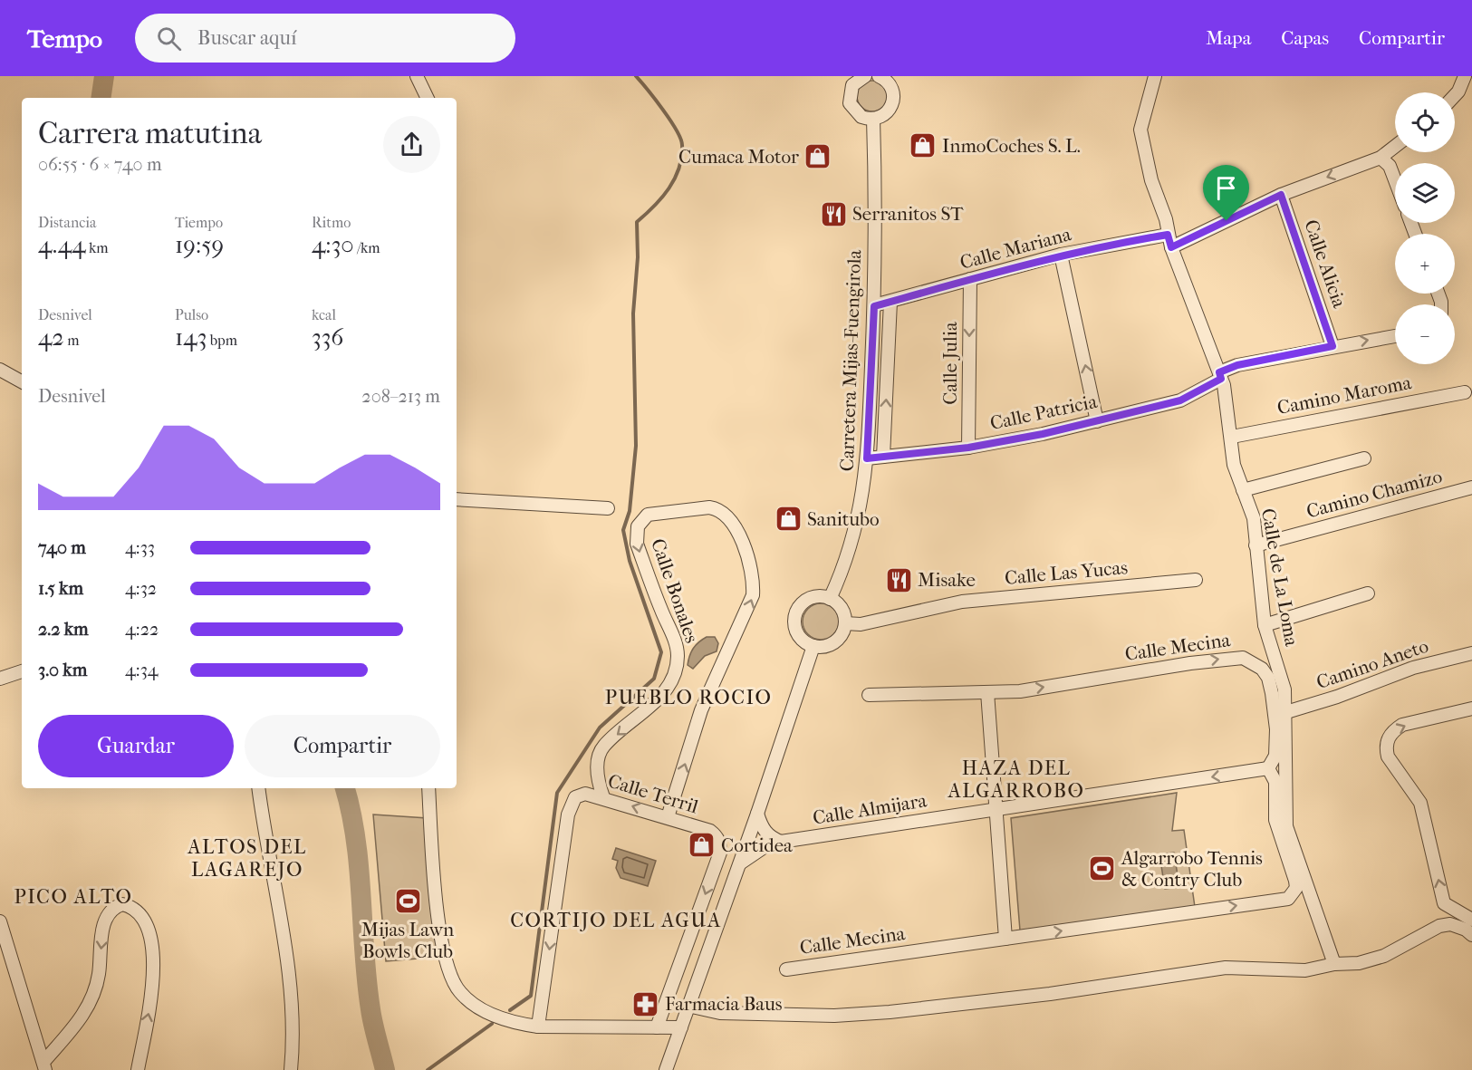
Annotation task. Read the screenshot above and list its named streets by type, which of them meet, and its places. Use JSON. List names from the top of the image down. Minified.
{"streets":{"street":["Calle Mariana","Calle Alicia","Carretera Mijas-Fuengirola","Calle Julia","Camino Maroma","Calle Patricia","Camino Chamizo","Calle Las Yucas","Calle de La Loma","Calle Bonales","Calle Mecina","Camino Aneto","Calle Terril","Calle Almijara"]},"crossings":[["Calle Mariana","Calle Alicia"],["Calle Mariana","Carretera Mijas-Fuengirola"],["Calle Mariana","Calle Julia"],["Calle Mariana","Calle de La Loma"],["Calle Alicia","Calle Patricia"],["Carretera Mijas-Fuengirola","Calle Patricia"],["Carretera Mijas-Fuengirola","Calle Las Yucas"],["Calle Julia","Calle Patricia"],["Camino Maroma","Calle de La Loma"],["Calle Patricia","Calle de La Loma"],["Camino Chamizo","Calle de La Loma"],["Calle de La Loma","Camino Aneto"],["Calle Bonales","Calle Terril"],["Calle Mecina","Calle Almijara"]],"one_way":["Calle Almijara"],"districts":["PUEBLO ROCIO","HAZA DEL ALGARROBO","ALTOS DEL LAGAREJO","PICO ALTO","CORTIJO DEL AGUA"],"places":{"shop":["InmoCoches S. L.","Cumaca Motor","Sanitubo","Cortidea"],"restaurant":["Serranitos ST","Misake"],"sports":["Algarrobo Tennis & Contry Club","Mijas Lawn Bowls Club"],"pharmacy":["Farmacia Baus"]},"page":{"header":"Tempo","search":"Buscar aquí","nav":["Mapa","Capas","Compartir"],"map_buttons":["+","−"],"heading":["Carrera matutina","06:55 · 6 × 740 m"],"stats":[["Distancia","4.44 km"],["Tiempo","19:59"],["Ritmo","4:30 /km"],["Desnivel","42 m"],["Pulso","143 bpm"],["kcal","336"]],"chart":["Desnivel","208–213 m"],"list":[{"name":"740 m","note":"4:33"},{"name":"1.5 km","note":"4:32"},{"name":"2.2 km","note":"4:22"},{"name":"3.0 km","note":"4:34"}],"buttons":["Guardar","Compartir"]}}
